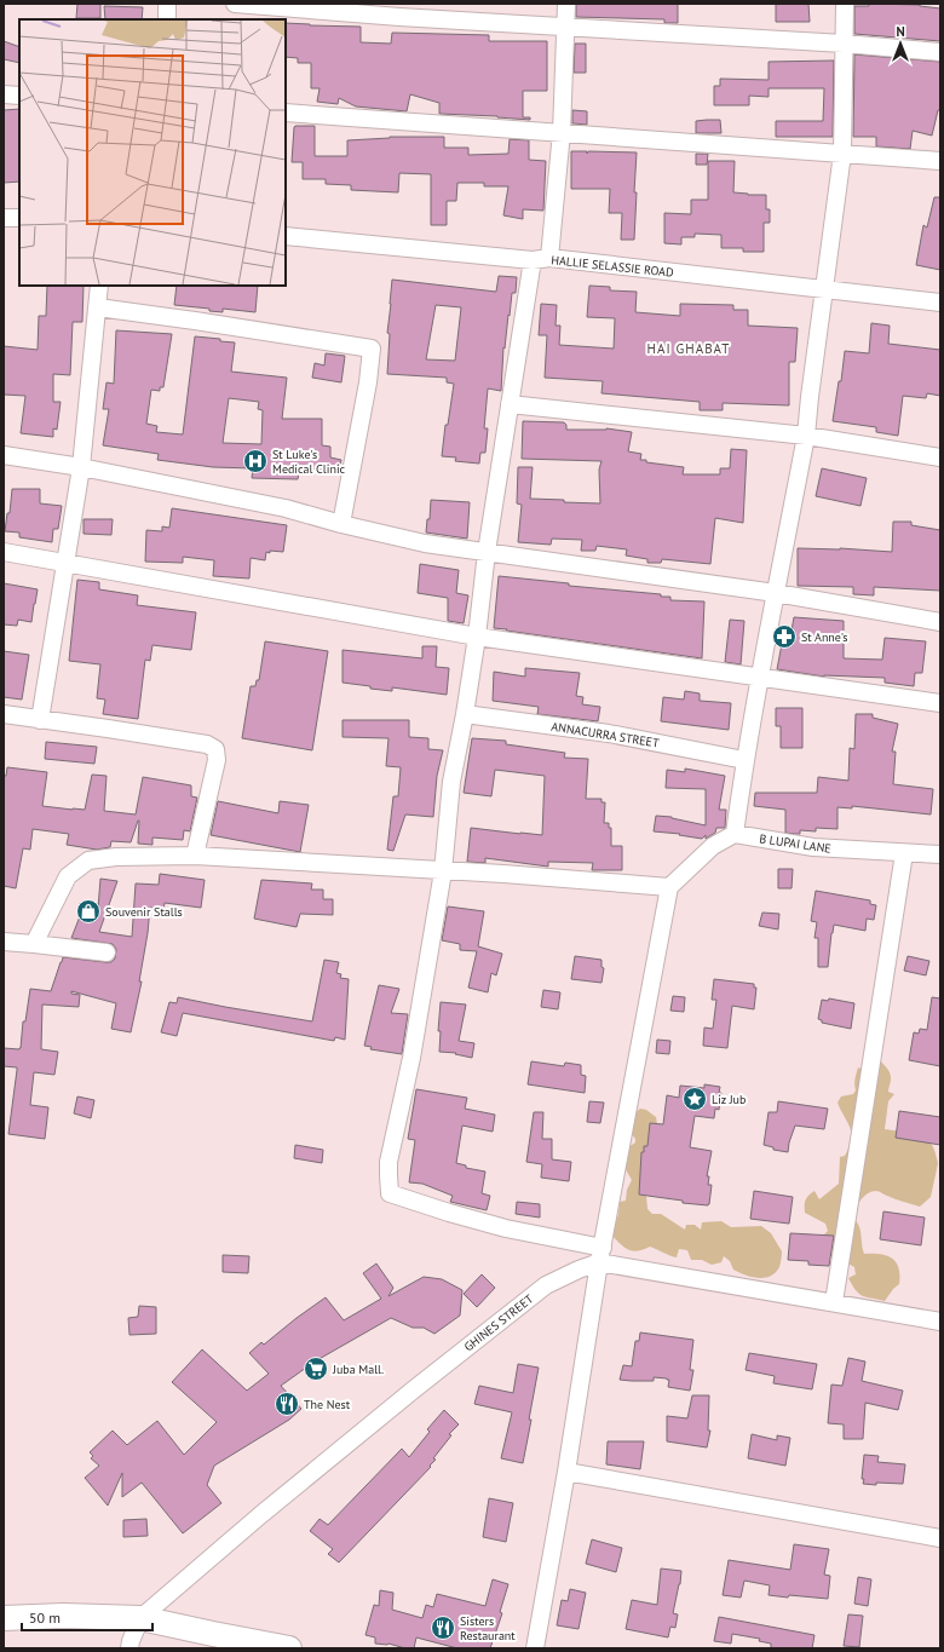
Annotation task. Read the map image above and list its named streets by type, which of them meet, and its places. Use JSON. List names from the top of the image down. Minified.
{"streets":{"street":["HALLIE SELASSIE ROAD","ANNACURRA STREET","B LUPAI LANE","GHINES STREET"]},"districts":["HAI GHABAT"],"places":{"hospital":["St Luke's Medical Clinic"],"pharmacy":["St Anne's"],"shop":["Souvenir Stalls"],"place":["Liz Jub"],"supermarket":["Juba Mall."],"restaurant":["The Nest","Sisters Restaurant"]},"scale_bar":"50 m","north":"top"}
